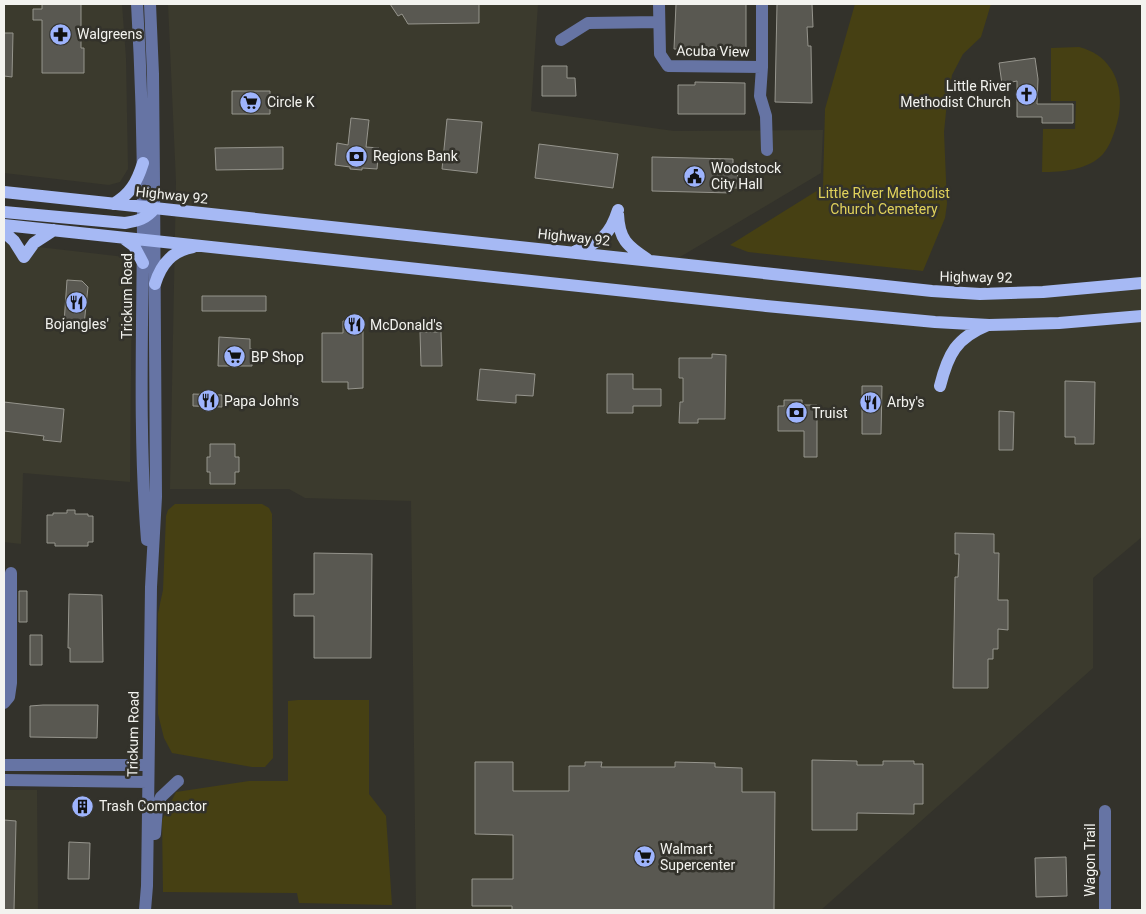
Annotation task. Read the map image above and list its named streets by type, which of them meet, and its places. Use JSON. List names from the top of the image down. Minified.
{"streets":{"main road":["Highway 92"],"street":["Acuba View","Trickum Road","Wagon Trail"]},"crossings":[["Highway 92","Trickum Road"]],"parks":["Little River Methodist Church Cemetery"],"places":{"pharmacy":["Walgreens"],"church":["Little River Methodist Church"],"supermarket":["Circle K","BP Shop","Walmart Supercenter"],"bank":["Regions Bank","Truist"],"public building":["Woodstock City Hall"],"restaurant":["Bojangles'","McDonald's","Papa John's","Arby's"],"building":["Trash Compactor"]}}
